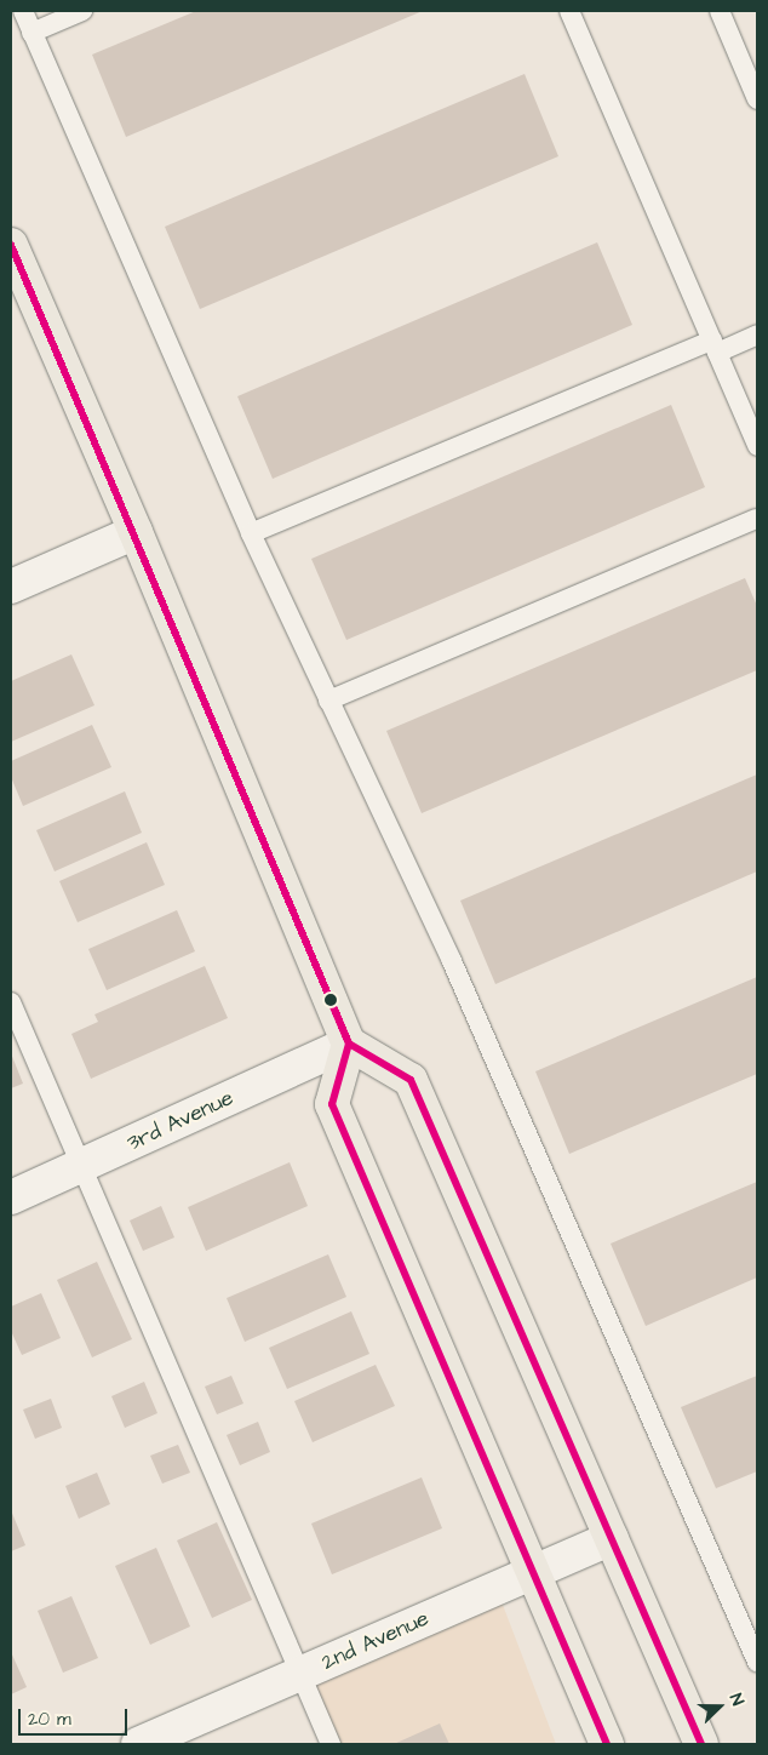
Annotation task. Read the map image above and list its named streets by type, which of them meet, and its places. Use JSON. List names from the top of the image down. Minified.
{"streets":{"street":["3rd Avenue","2nd Avenue"]},"scale_bar":"20 m","north":"right"}
